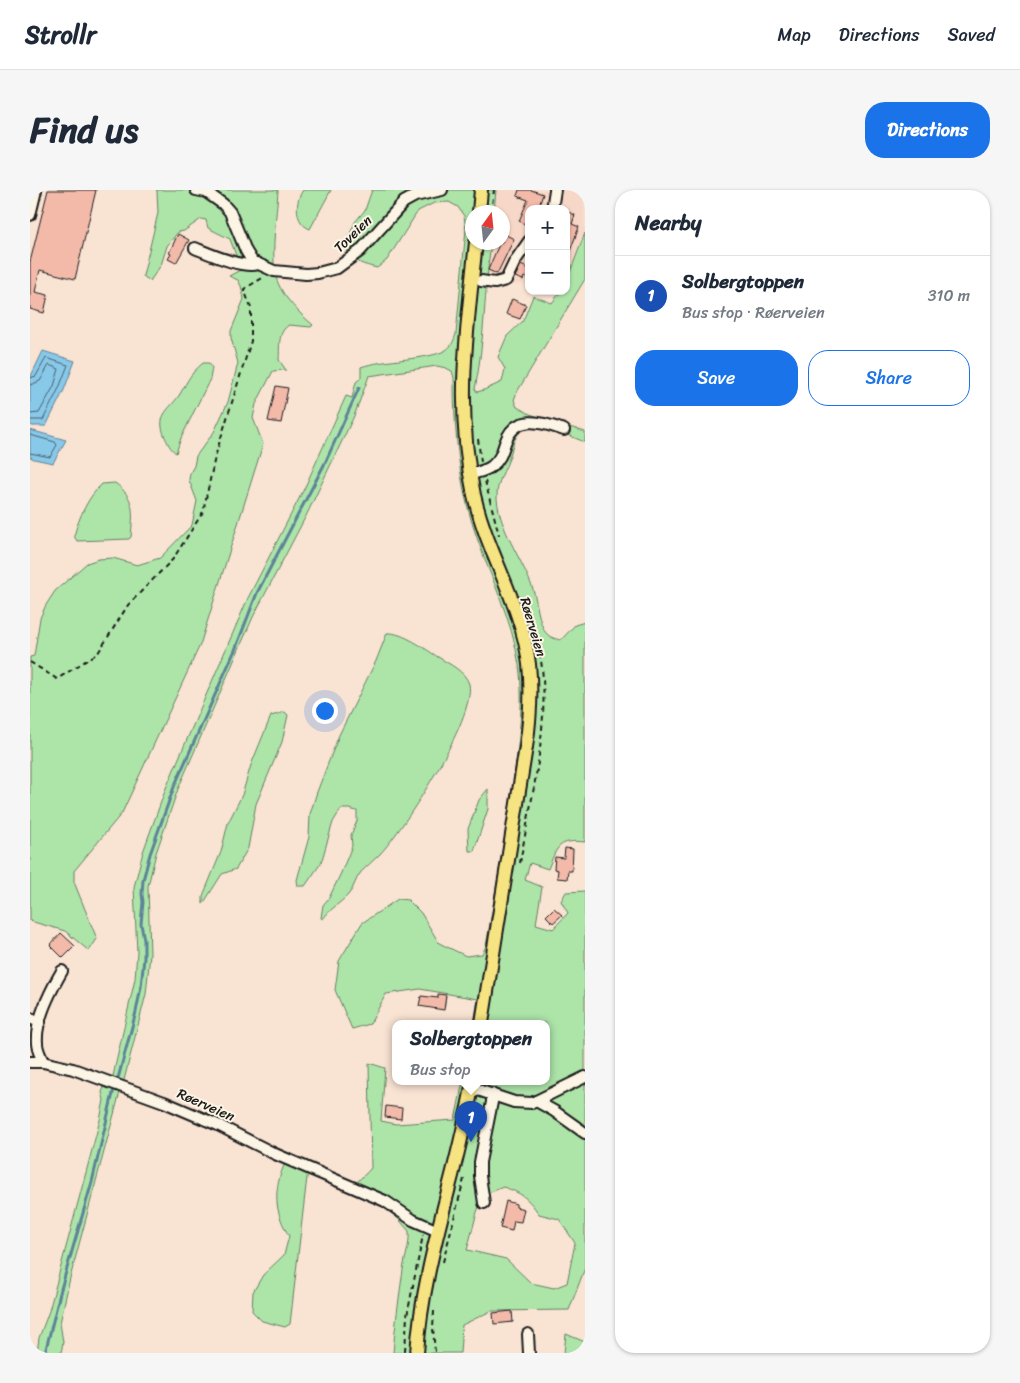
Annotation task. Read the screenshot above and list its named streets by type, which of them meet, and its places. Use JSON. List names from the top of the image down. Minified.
{"streets":{"main road":["Røerveien"],"street":["Toveien"]},"north":"top","page":{"header":"Strollr","nav":["Map","Directions","Saved"],"title":"Find us","buttons":["Directions",["Save","Share"]],"heading":"Nearby","map_buttons":["+","−"],"list":[{"mark":"1","name":"Solbergtoppen","note":"Bus stop · Røerveien","value":"310 m"}],"popup":["Solbergtoppen","Bus stop"],"pins":"1"}}
